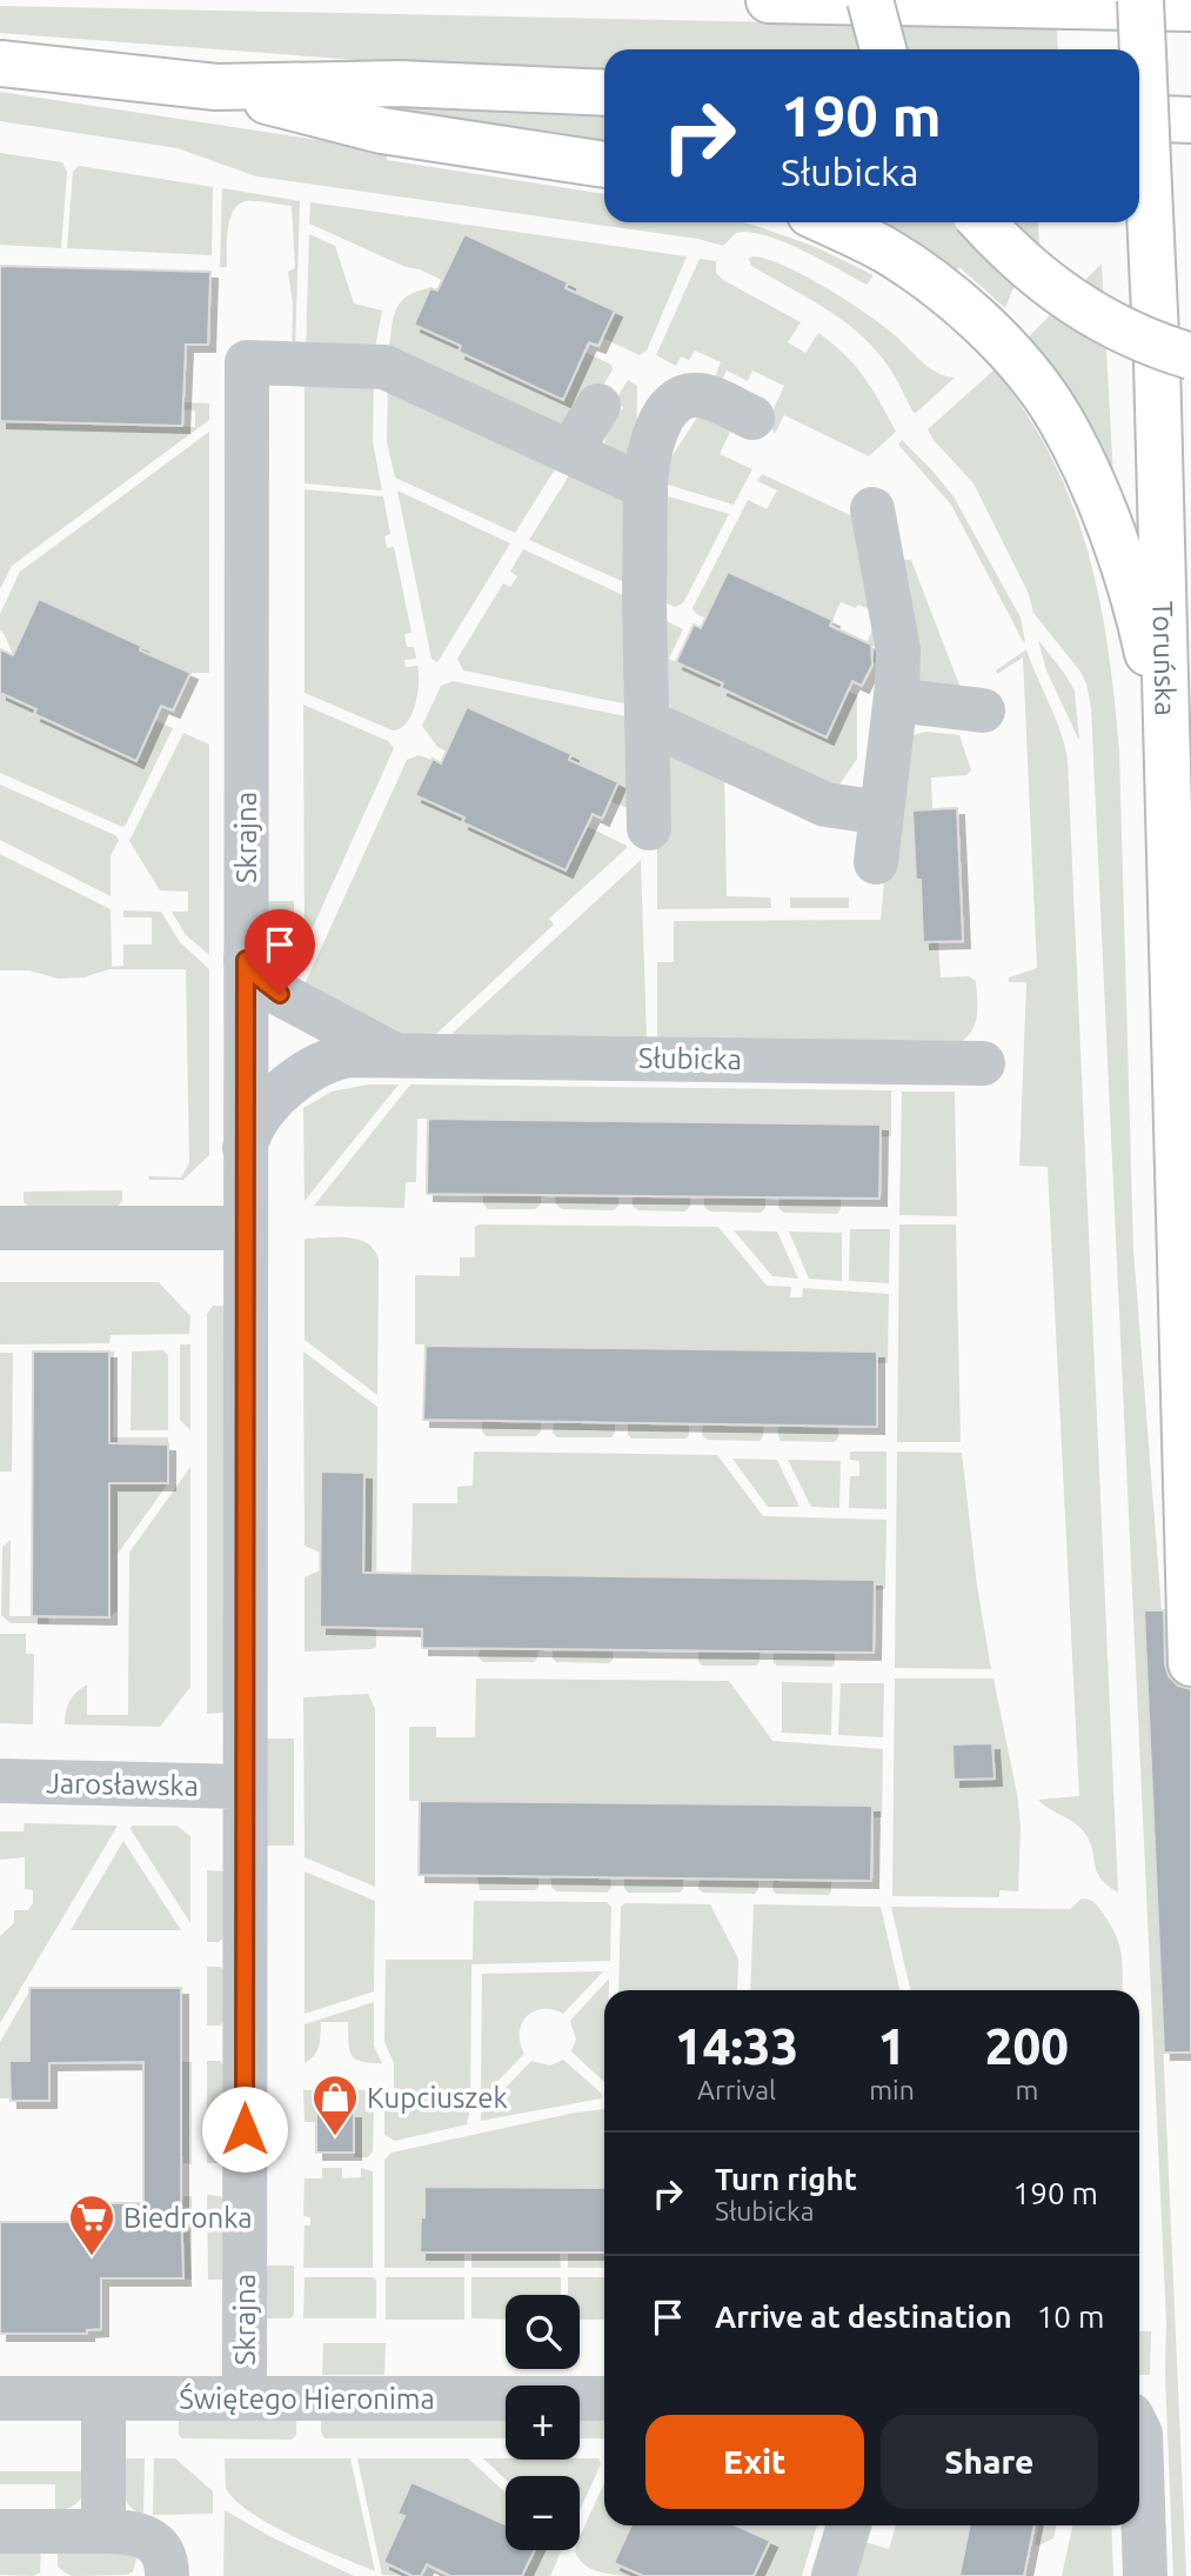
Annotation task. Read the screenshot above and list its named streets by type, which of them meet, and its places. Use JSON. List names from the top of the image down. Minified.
{"streets":{"main road":["Toruńska"],"street":["Skrajna","Słubicka","Jarosławska","Świętego Hieronima"]},"crossings":[["Skrajna","Słubicka"],["Skrajna","Jarosławska"],["Skrajna","Świętego Hieronima"]],"places":{"shop":["Kupciuszek"],"supermarket":["Biedronka"]},"page":{"turn":["190 m","Słubicka"],"eta":["14:33","Arrival","1","min","200","m"],"list":[{"name":"Turn right","note":"Słubicka","value":"190 m"},{"name":"Arrive at destination","value":"10 m"}],"map_buttons":["+","−"],"buttons":["Exit","Share"]}}
